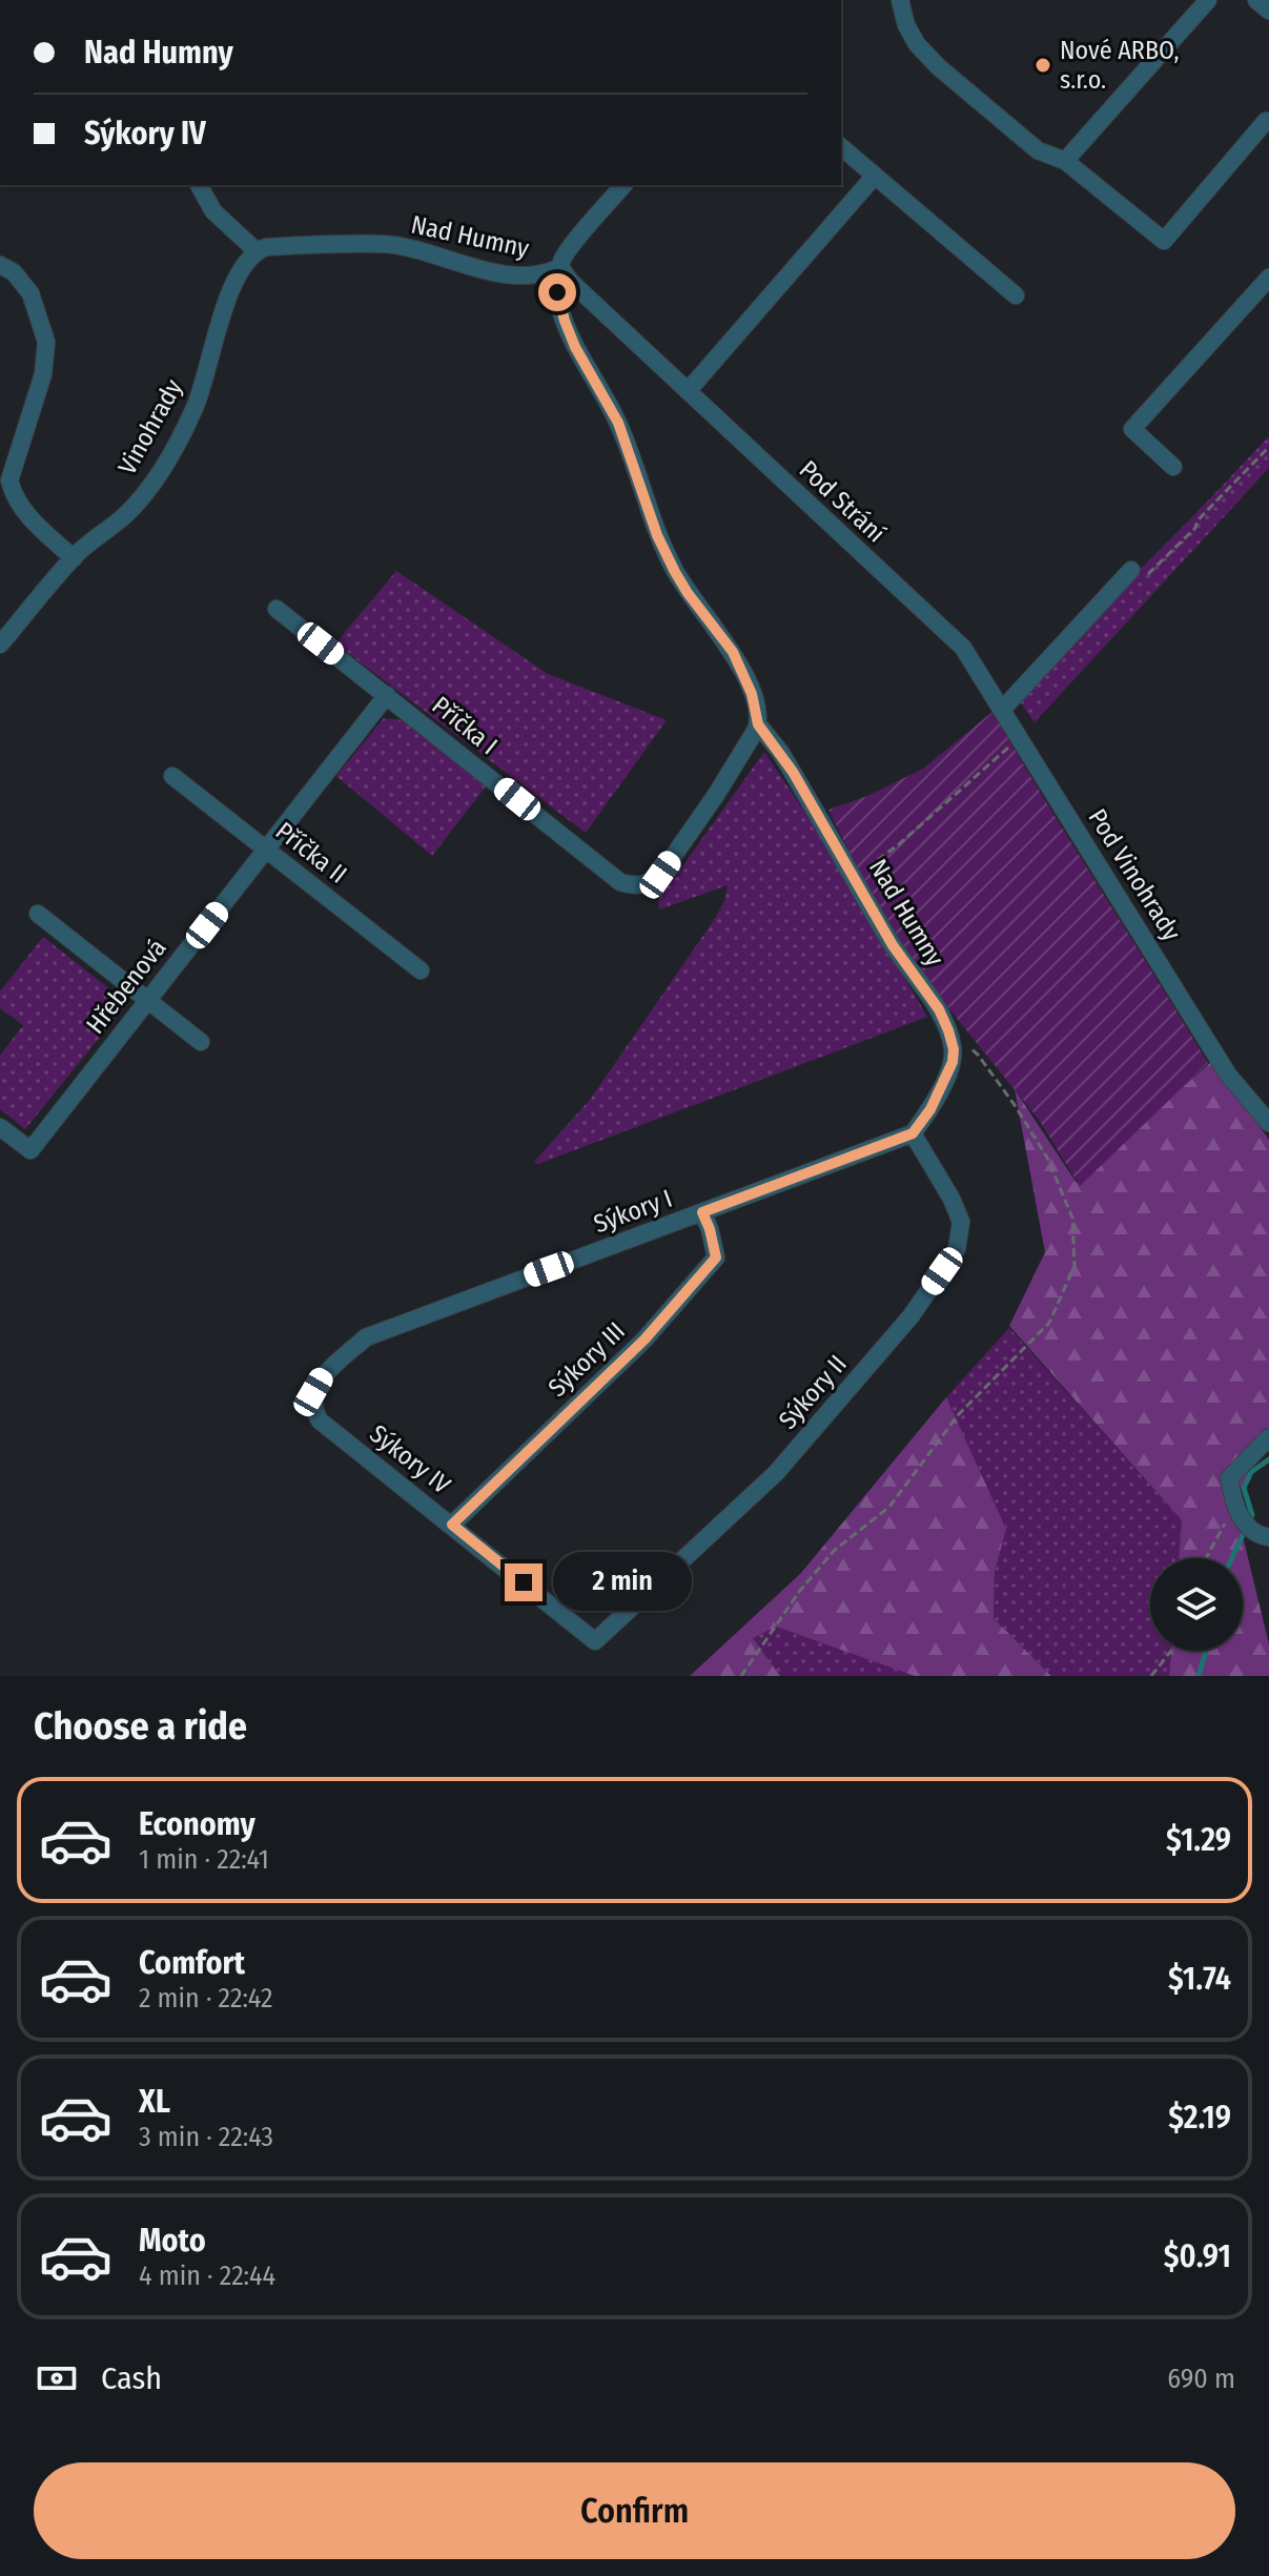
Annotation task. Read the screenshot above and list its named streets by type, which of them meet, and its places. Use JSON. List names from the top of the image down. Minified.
{"streets":{"street":["Nad Humny","Vinohrady","Pod Strání","Příčka I","Příčka II","Pod Vinohrady","Hřebenová","Sýkory I","Sýkory III","Sýkory II","Sýkory IV"]},"crossings":[["Nad Humny","Vinohrady"],["Nad Humny","Pod Strání"],["Nad Humny","Příčka I"],["Nad Humny","Sýkory I"],["Nad Humny","Sýkory II"],["Pod Strání","Pod Vinohrady"],["Příčka I","Hřebenová"],["Příčka II","Hřebenová"],["Sýkory I","Sýkory III"],["Sýkory I","Sýkory II"],["Sýkory I","Sýkory IV"],["Sýkory III","Sýkory IV"],["Sýkory II","Sýkory IV"]],"places":["Nové ARBO, s.r.o."],"page":{"banner":["Nad Humny","Sýkory IV"],"bubble":"2 min","heading":"Choose a ride","list":[{"name":"Economy","note":"1 min · 22:41","value":"$1.29"},{"name":"Comfort","note":"2 min · 22:42","value":"$1.74"},{"name":"XL","note":"3 min · 22:43","value":"$2.19"},{"name":"Moto","note":"4 min · 22:44","value":"$0.91"}],"pay":["Cash","690 m"],"buttons":"Confirm"}}
